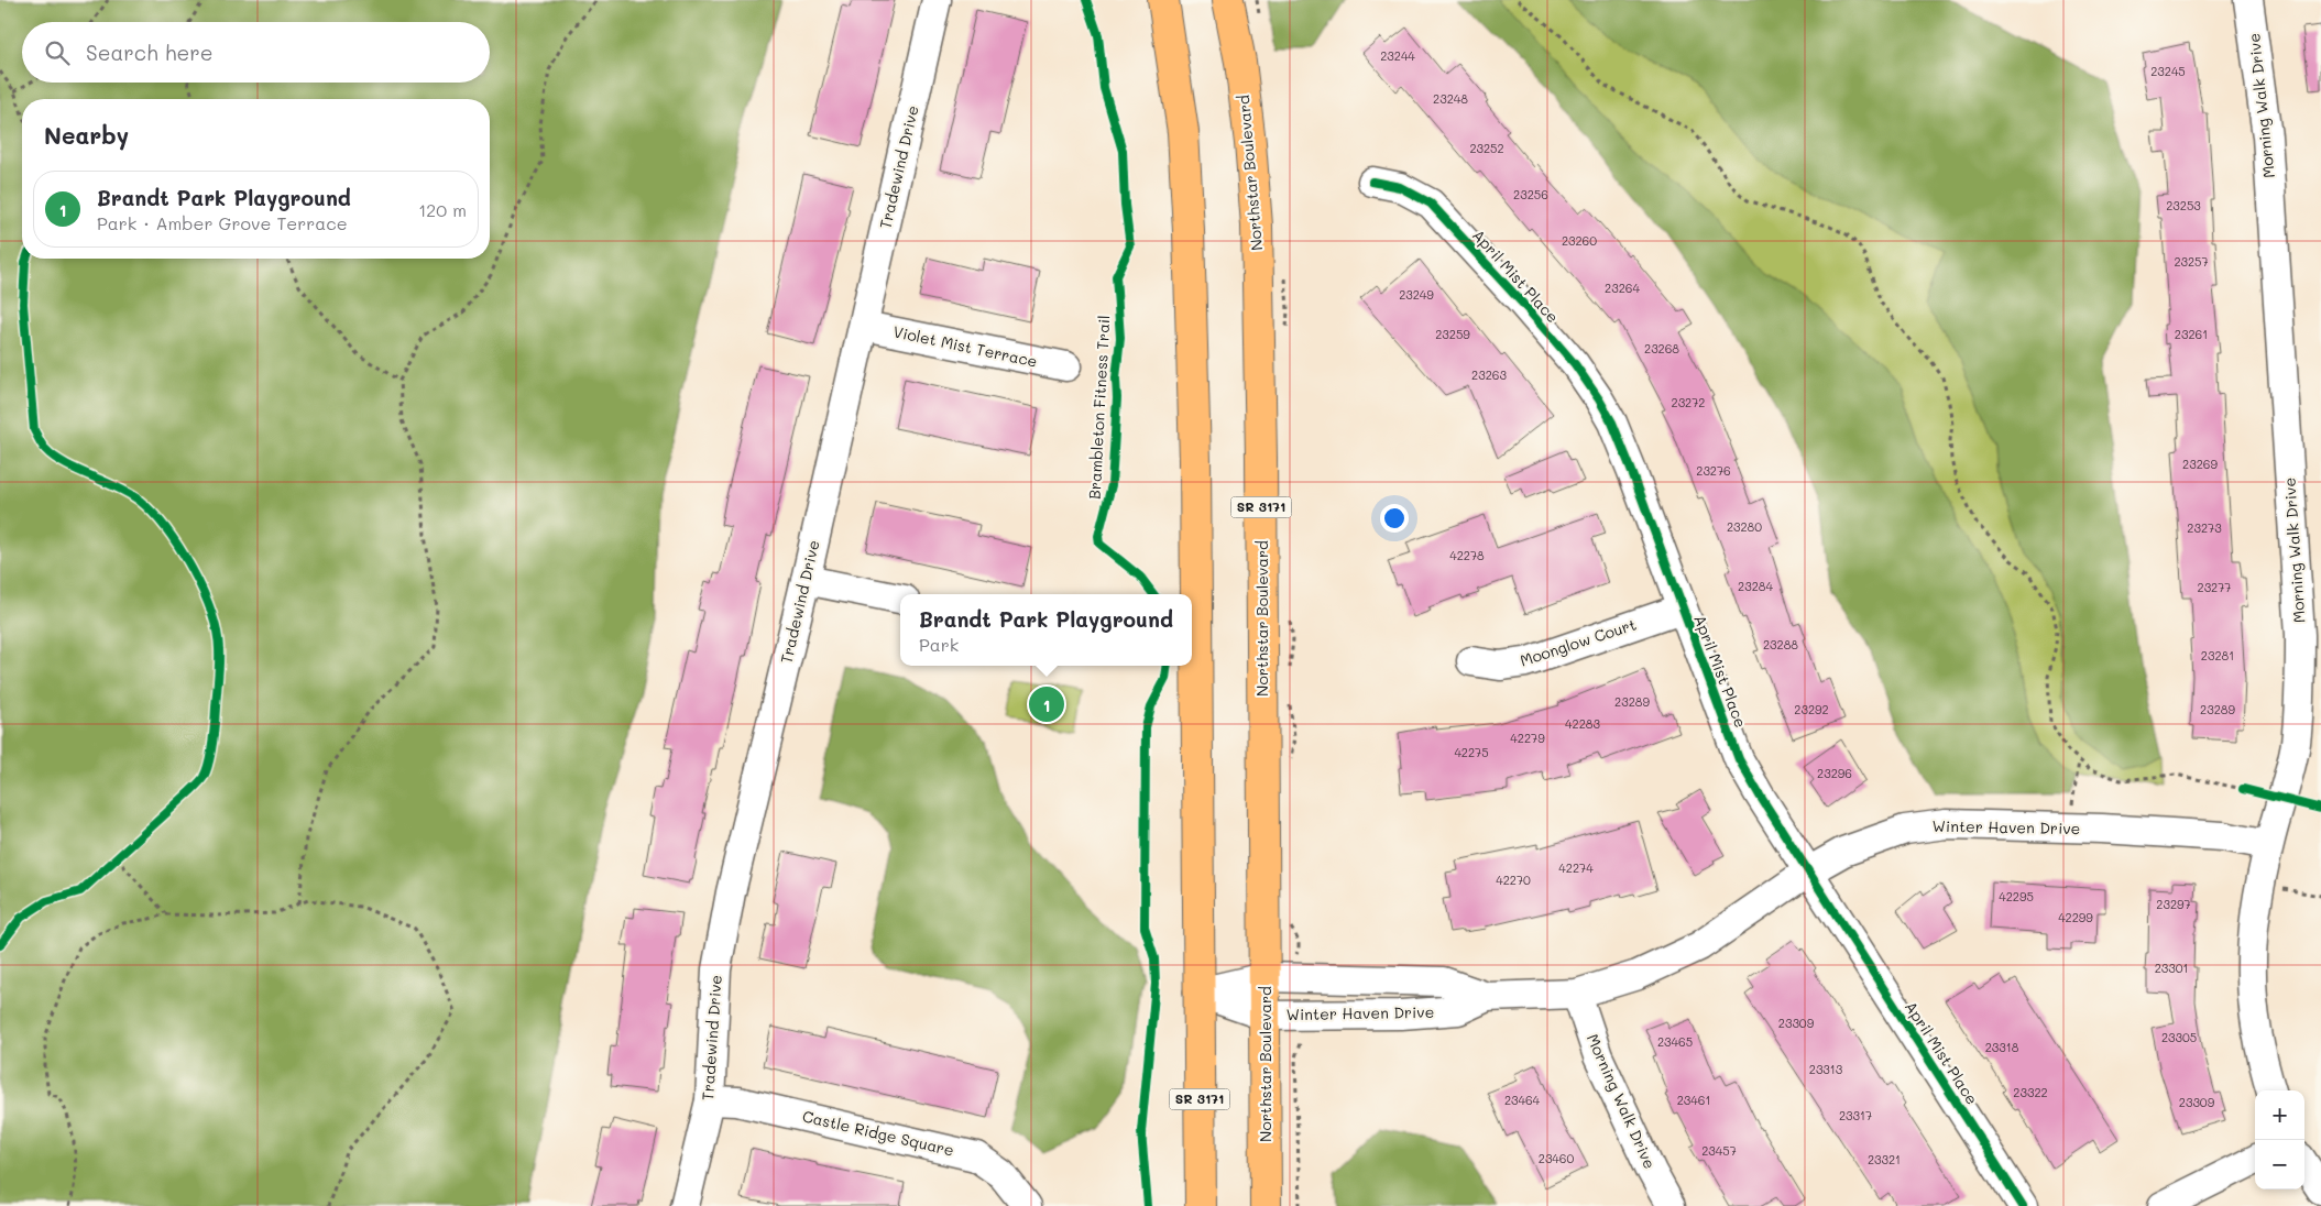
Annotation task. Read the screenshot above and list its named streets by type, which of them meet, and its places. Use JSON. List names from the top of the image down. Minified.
{"streets":{"main road":["Northstar Boulevard","SR 3171"],"street":["Morning Walk Drive","Tradewind Drive","April Mist Place","Violet Mist Terrace","Moonglow Court","Winter Haven Drive","Castle Ridge Square"],"cycle path":["Brambleton Fitness Trail"]},"crossings":[["Morning Walk Drive","Winter Haven Drive"],["Tradewind Drive","Violet Mist Terrace"],["Tradewind Drive","Castle Ridge Square"],["Northstar Boulevard","Winter Haven Drive"],["April Mist Place","Moonglow Court"],["April Mist Place","Winter Haven Drive"],["SR 3171","Winter Haven Drive"]],"house_numbers":["23244","23245","23248","23252","23256","23253","23260","23257","23264","23249","23259","23261","23268","23263","23272","23269","23276","23280","23273","42278","23284","23277","23288","23281","23289","23292","23289","42283","42279","42275","23296","42274","42270","42295","23297","42299","23301","23309","23305","23465","23318","23313","23322","23464","23461","23309","23317","23457","23460","23321"],"page":{"search":"Search here","heading":"Nearby","list":[{"mark":"1","name":"Brandt Park Playground","note":"Park · Amber Grove Terrace","value":"120 m"}],"popup":["Brandt Park Playground","Park"],"pins":"1","map_buttons":["+","−"]}}
